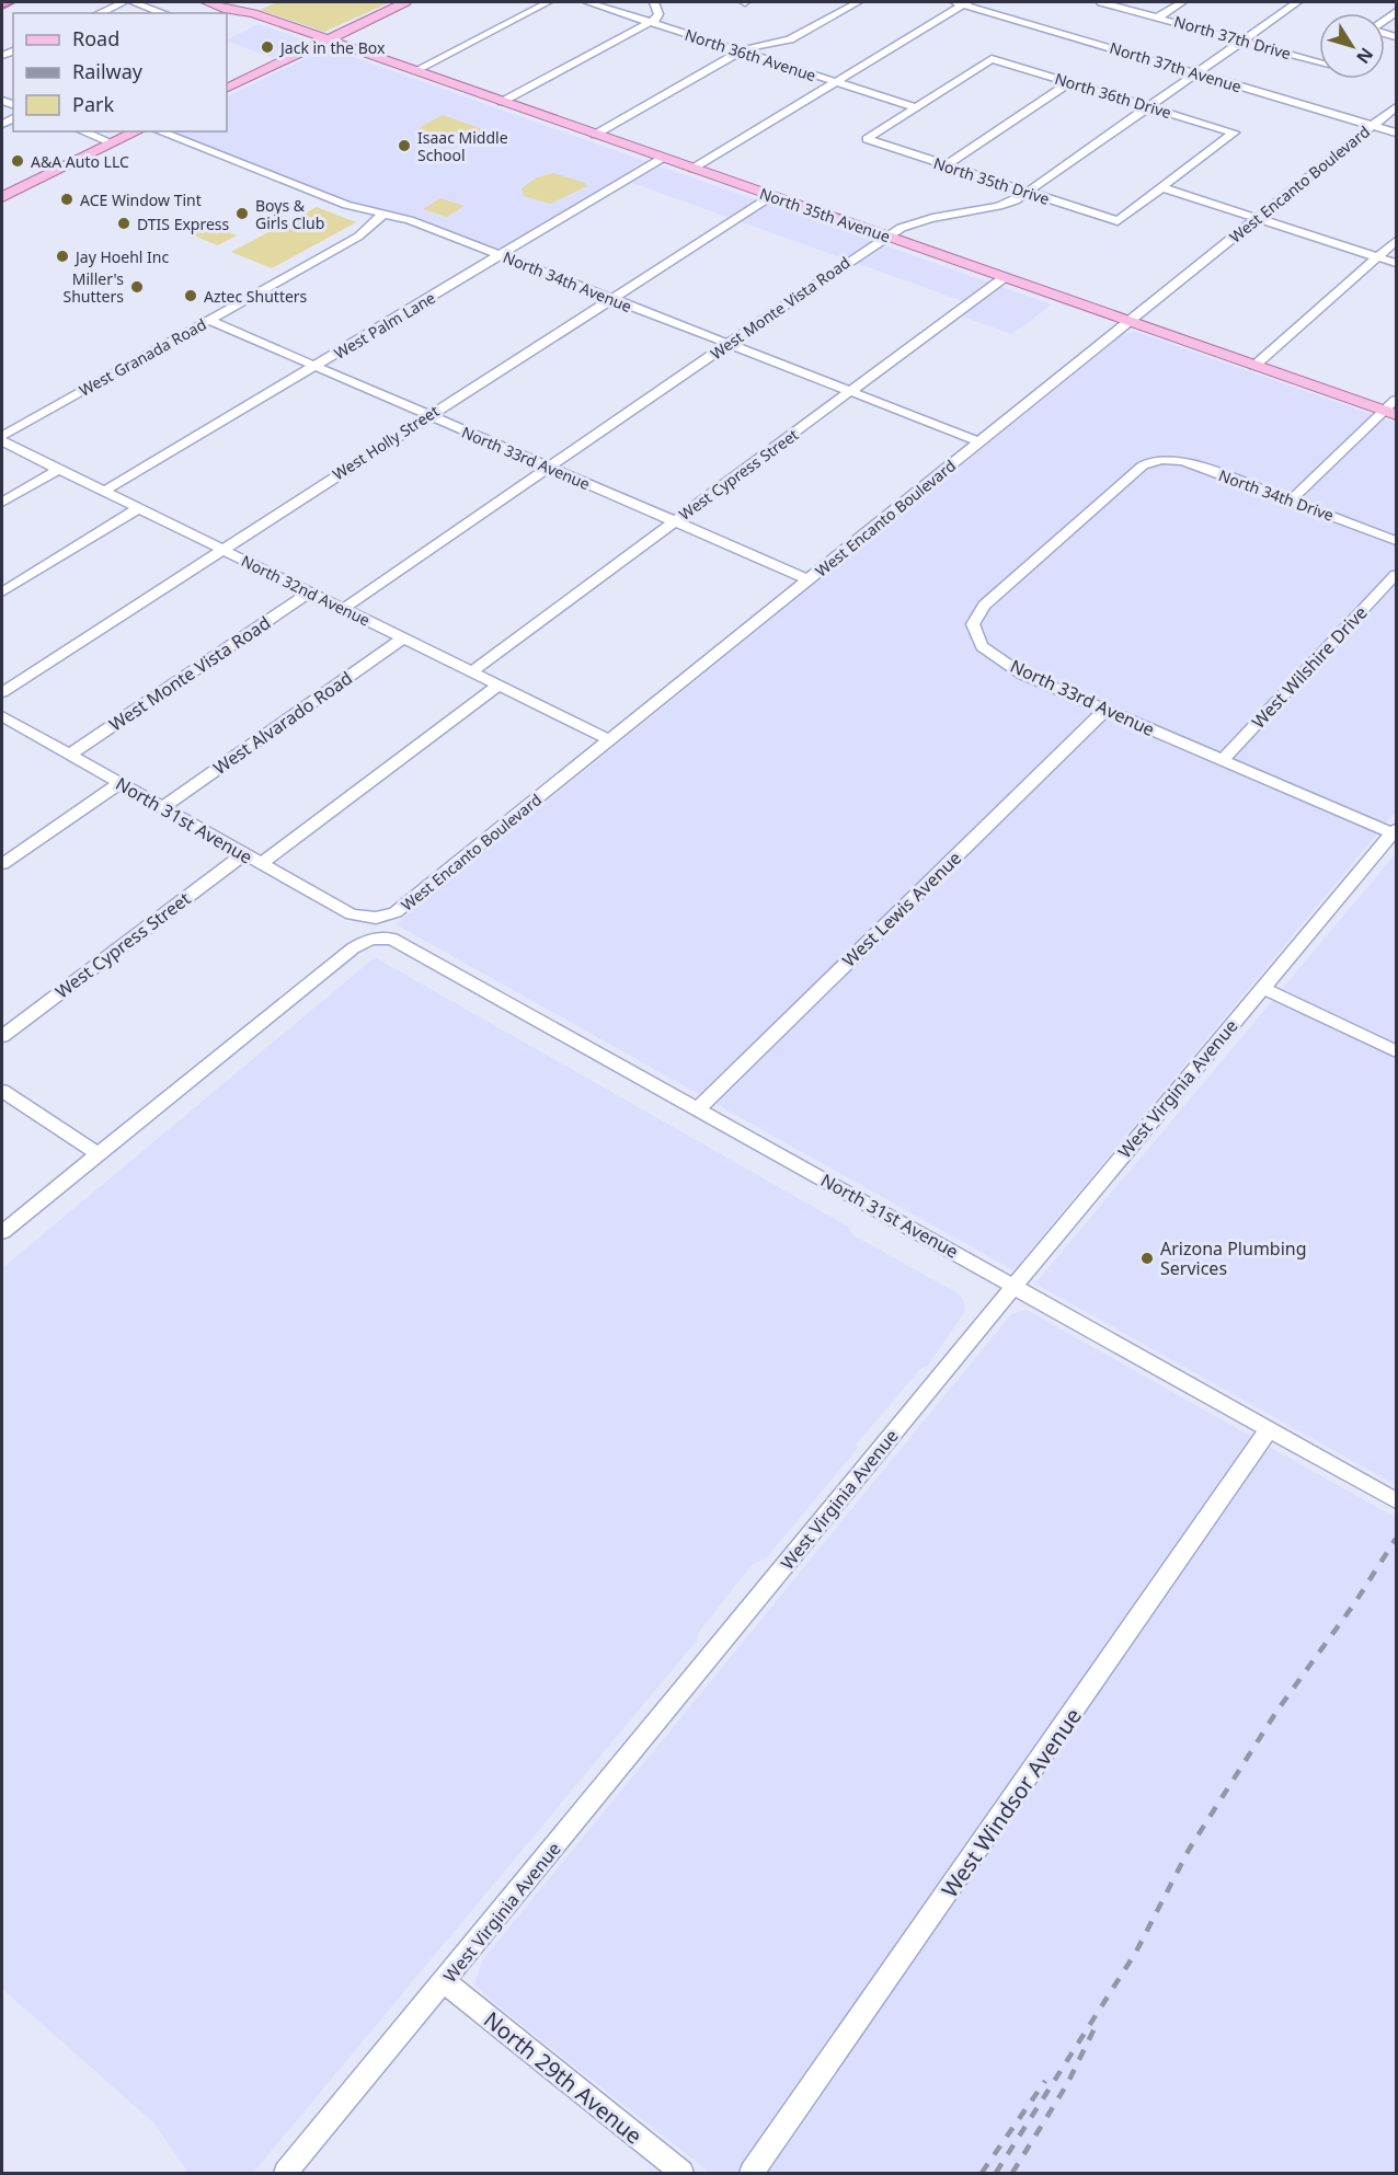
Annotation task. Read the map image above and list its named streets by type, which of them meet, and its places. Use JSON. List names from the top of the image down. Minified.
{"streets":{"main road":["North 35th Avenue"],"street":["North 37th Drive","North 36th Avenue","North 37th Avenue","North 36th Drive","North 35th Drive","West Encanto Boulevard","North 34th Avenue","West Monte Vista Road","West Palm Lane","West Granada Road","West Holly Street","North 33rd Avenue","West Cypress Street","North 34th Drive","North 32nd Avenue","West Wilshire Drive","West Alvarado Road","North 31st Avenue","West Lewis Avenue","West Virginia Avenue","West Windsor Avenue","North 29th Avenue"]},"crossings":[["North 37th Drive","West Monte Vista Road"],["North 36th Avenue","North 36th Drive"],["North 36th Avenue","North 35th Drive"],["North 37th Avenue","West Encanto Boulevard"],["North 37th Avenue","West Monte Vista Road"],["North 36th Drive","North 35th Drive"],["North 36th Drive","West Monte Vista Road"],["North 35th Drive","West Monte Vista Road"],["West Encanto Boulevard","North 35th Avenue"],["West Encanto Boulevard","North 34th Avenue"],["West Encanto Boulevard","North 33rd Avenue"],["West Encanto Boulevard","North 32nd Avenue"],["West Encanto Boulevard","North 31st Avenue"],["North 35th Avenue","West Monte Vista Road"],["North 35th Avenue","West Palm Lane"],["North 35th Avenue","West Holly Street"],["North 35th Avenue","West Cypress Street"],["North 34th Avenue","West Monte Vista Road"],["North 34th Avenue","West Palm Lane"],["North 34th Avenue","West Granada Road"],["North 34th Avenue","West Holly Street"],["North 34th Avenue","West Cypress Street"],["West Monte Vista Road","North 33rd Avenue"],["West Monte Vista Road","North 32nd Avenue"],["West Monte Vista Road","North 31st Avenue"],["West Palm Lane","North 33rd Avenue"],["West Palm Lane","North 32nd Avenue"],["West Granada Road","North 33rd Avenue"],["West Holly Street","North 33rd Avenue"],["West Holly Street","North 32nd Avenue"],["North 33rd Avenue","West Cypress Street"],["North 33rd Avenue","North 34th Drive"],["North 33rd Avenue","West Wilshire Drive"],["North 33rd Avenue","West Lewis Avenue"],["North 33rd Avenue","West Virginia Avenue"],["West Cypress Street","North 32nd Avenue"],["West Cypress Street","North 31st Avenue"],["North 32nd Avenue","West Alvarado Road"],["West Alvarado Road","North 31st Avenue"],["North 31st Avenue","West Lewis Avenue"],["North 31st Avenue","West Virginia Avenue"],["North 31st Avenue","West Windsor Avenue"],["West Virginia Avenue","North 29th Avenue"]],"places":["Jack in the Box","Isaac Middle School","A&A Auto LLC","ACE Window Tint","Boys & Girls Club","DTIS Express","Jay Hoehl Inc","Miller's Shutters","Aztec Shutters","Arizona Plumbing Services"],"legend":["Road","Railway","Park"],"north":"bottom right"}
